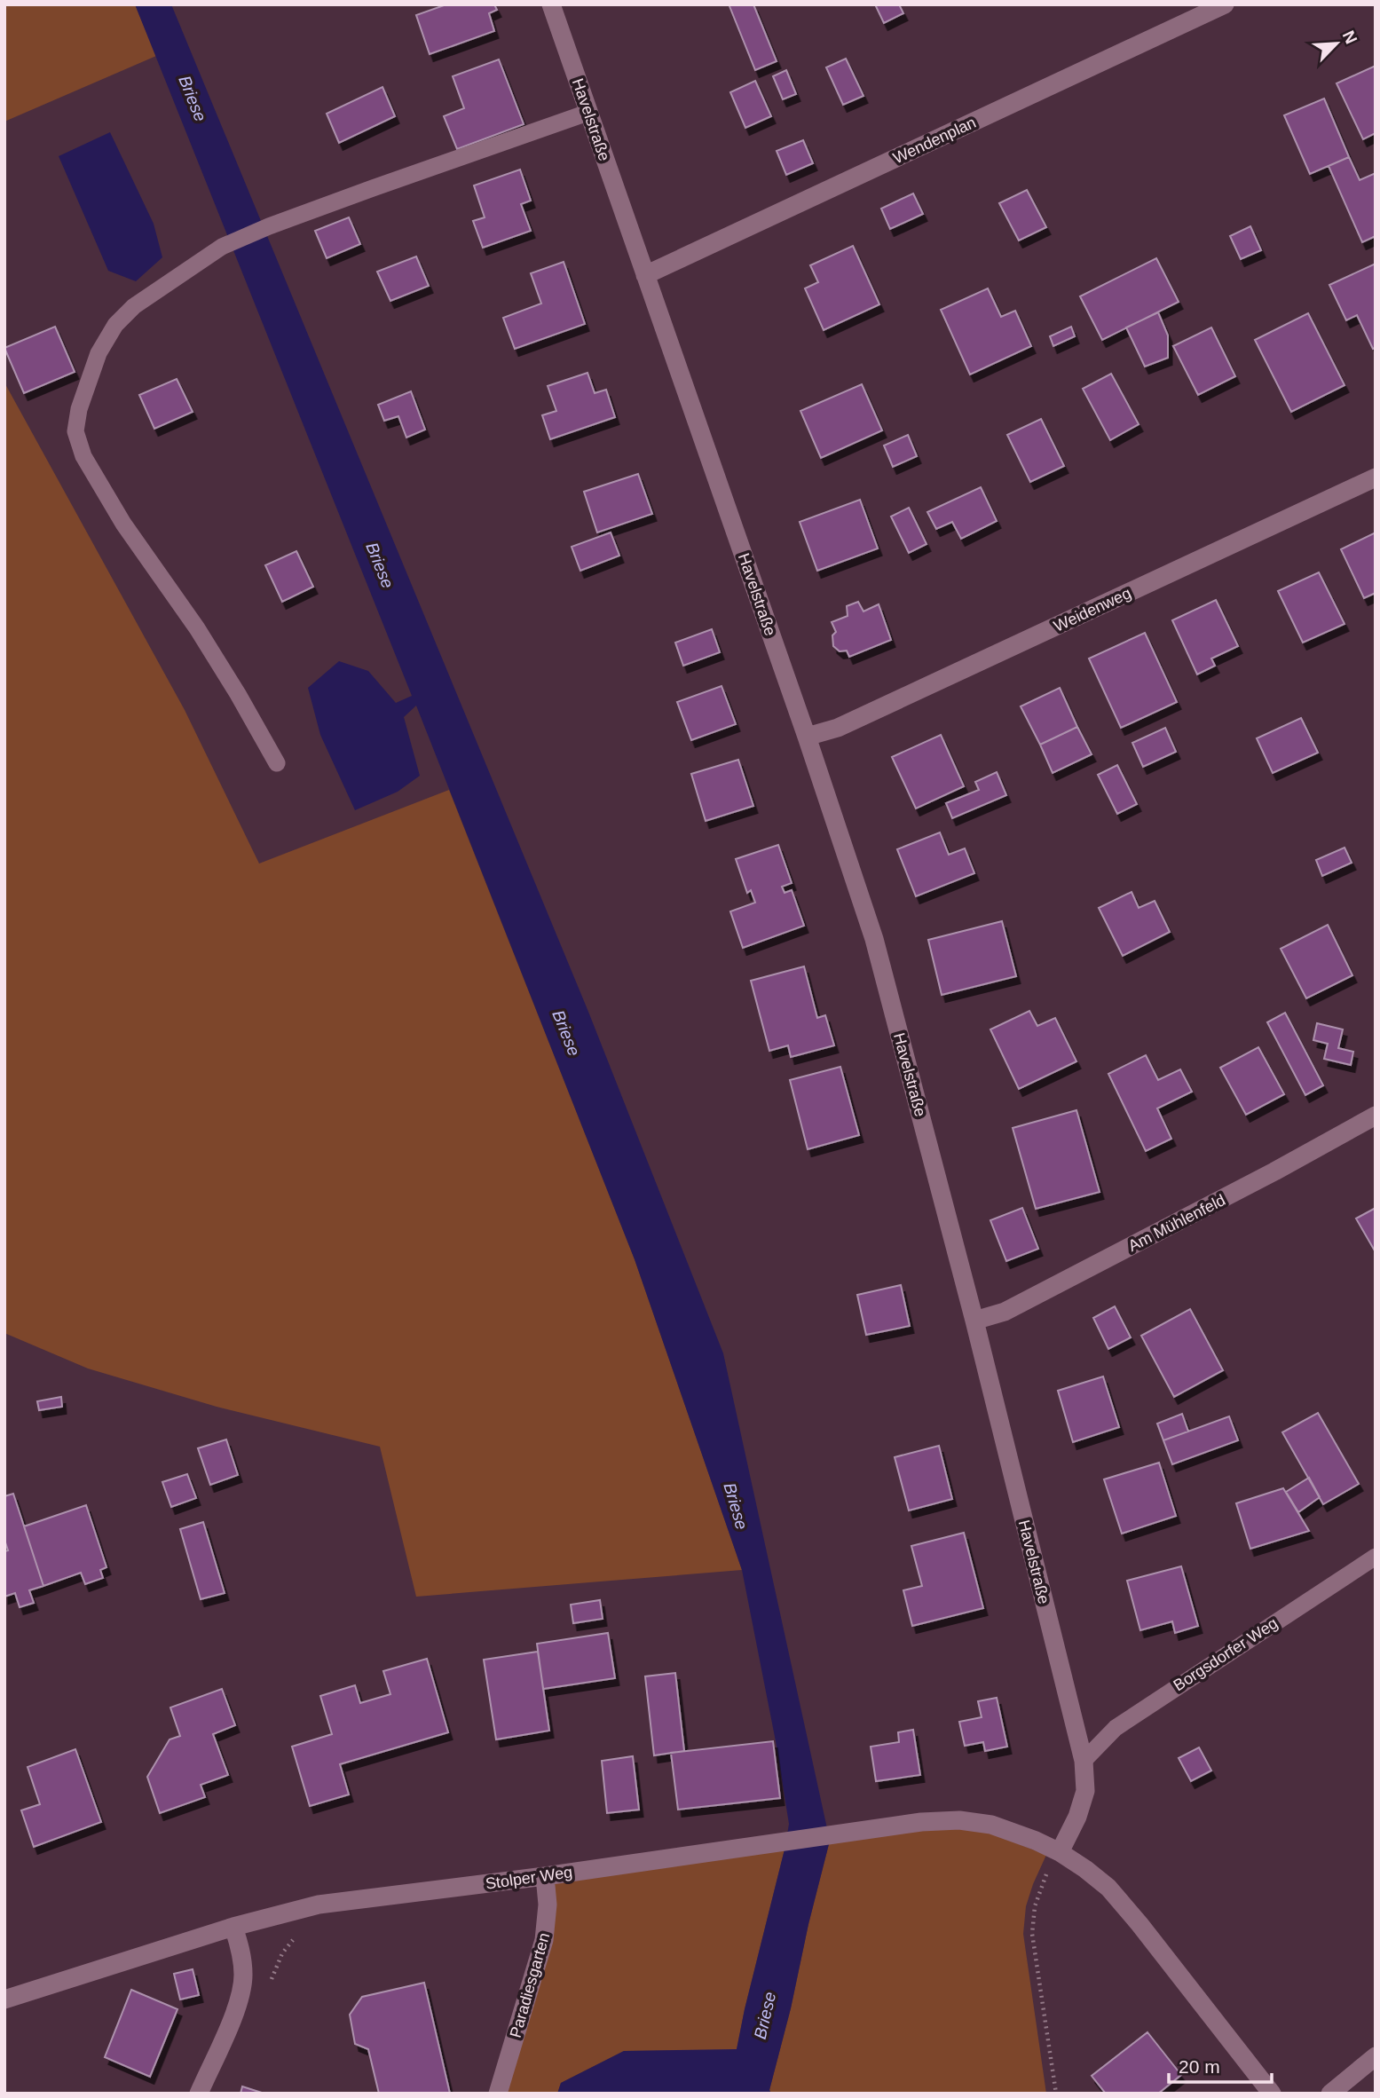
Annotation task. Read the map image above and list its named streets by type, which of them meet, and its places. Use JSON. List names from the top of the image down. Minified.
{"streets":{"street":["Havelstraße","Wendenplan","Weidenweg","Am Mühlenfeld","Stolper Weg","Paradiesgarten"],"lane":["Borgsdorfer Weg"]},"crossings":[["Havelstraße","Wendenplan"],["Havelstraße","Weidenweg"],["Havelstraße","Am Mühlenfeld"],["Havelstraße","Borgsdorfer Weg"],["Havelstraße","Stolper Weg"],["Stolper Weg","Paradiesgarten"]],"water":["Briese"],"scale_bar":"20 m","north":"top right"}
